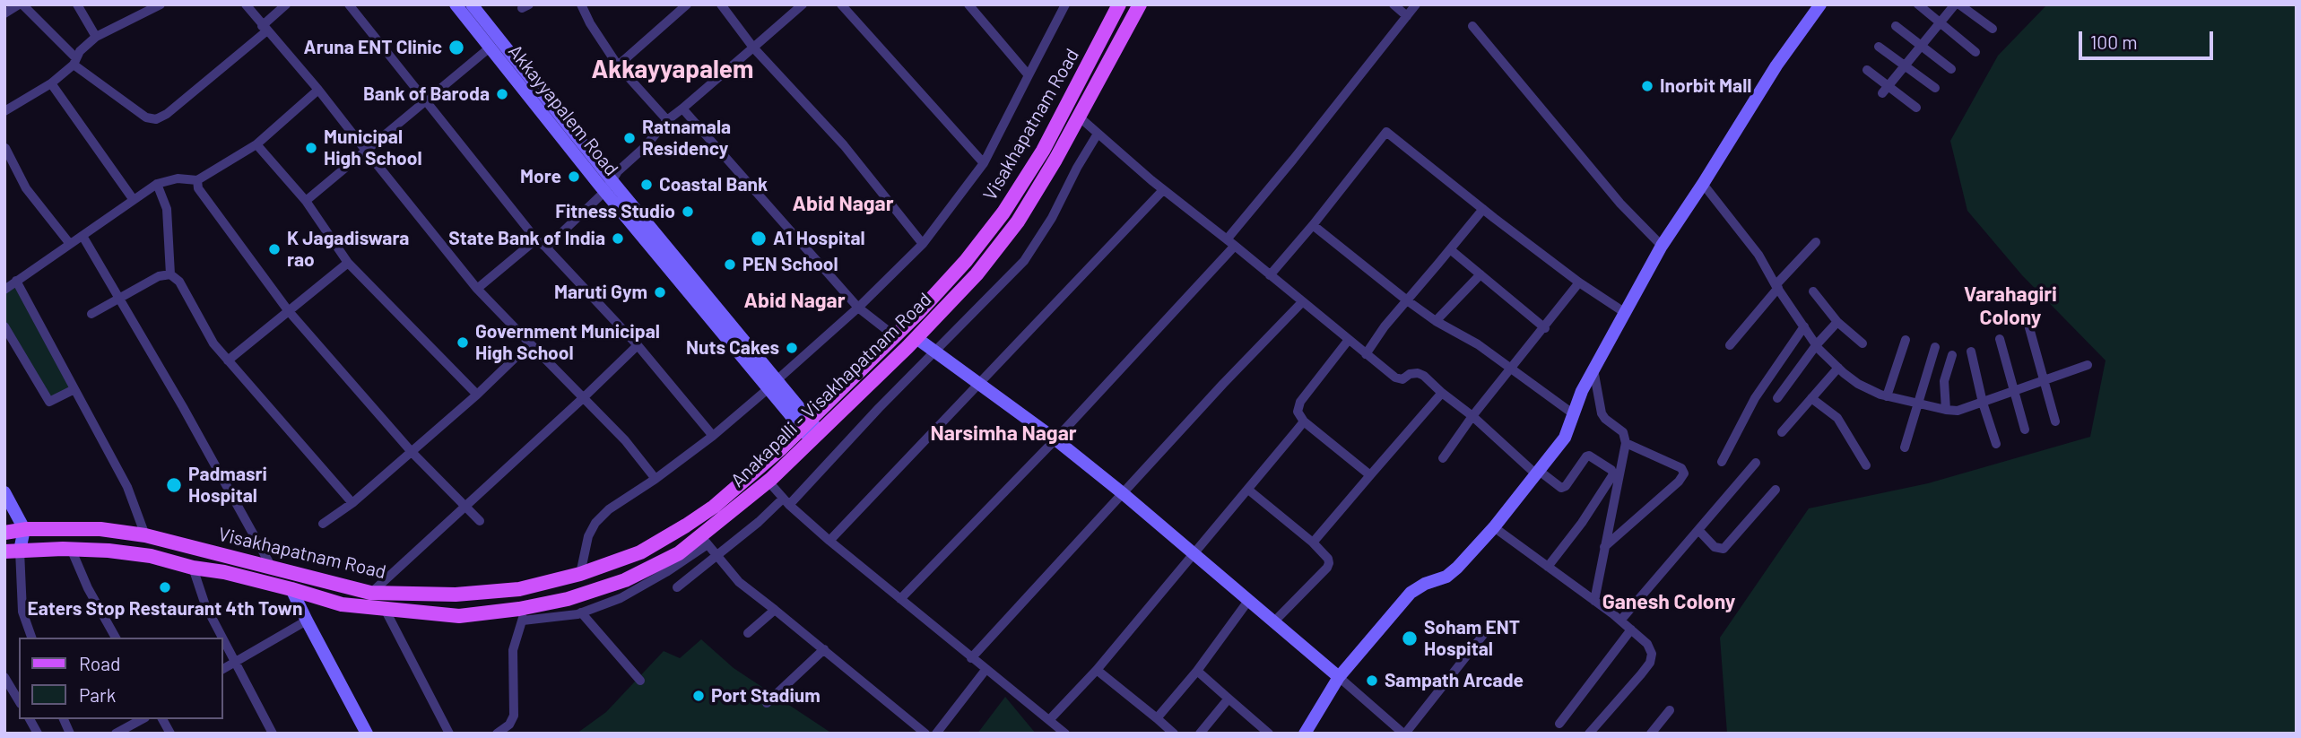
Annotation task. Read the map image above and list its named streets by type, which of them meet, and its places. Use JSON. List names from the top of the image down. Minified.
{"streets":{"main road":["Akkayyapalem Road","Visakhapatnam Road","Anakapalli - Visakhapatnam Road"]},"crossings":[["Akkayyapalem Road","Visakhapatnam Road"],["Akkayyapalem Road","Anakapalli - Visakhapatnam Road"]],"districts":["Akkayyapalem","Abid Nagar","Varahagiri Colony","Abid Nagar","Narsimha Nagar","Ganesh Colony"],"places":["Aruna ENT Clinic","Inorbit Mall","Bank of Baroda","Ratnamala Residency","Municipal High School","More","Coastal Bank","Fitness Studio","State Bank of India","A1 Hospital","K Jagadiswara rao","PEN School","Maruti Gym","Government Municipal High School","Nuts Cakes","Padmasri Hospital","Eaters Stop Restaurant 4th Town","Soham ENT Hospital","Sampath Arcade","Port Stadium"],"legend":["Road","Park"],"scale_bar":"100 m"}
